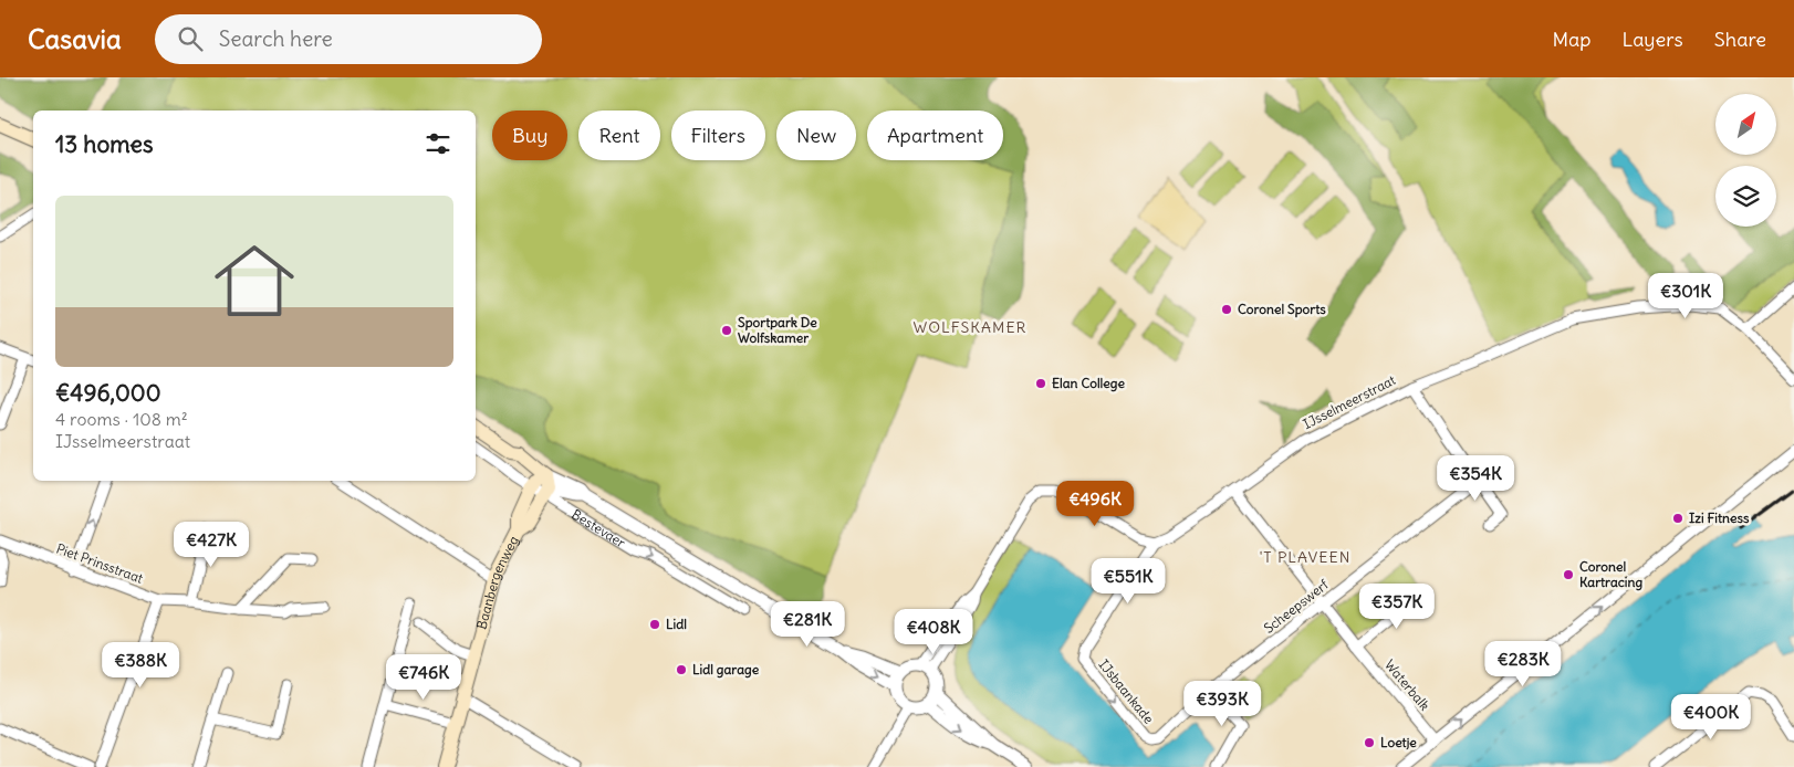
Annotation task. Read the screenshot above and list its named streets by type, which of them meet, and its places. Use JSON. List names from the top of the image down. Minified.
{"streets":{"main road":["Bestevaer","Baanbergenweg"],"street":["IJsselmeerstraat","Piet Prinsstraat","Scheepswerf","Waterbalk","IJsbaankade"]},"crossings":[["IJsselmeerstraat","Waterbalk"],["IJsselmeerstraat","IJsbaankade"],["Bestevaer","Baanbergenweg"],["Scheepswerf","Waterbalk"],["Scheepswerf","IJsbaankade"]],"districts":["WOLFSKAMER","'T PLAVEEN"],"places":["Coronel Sports","Sportpark De Wolfskamer","Elan College","Izi Fitness","Coronel Kartracing","Lidl","Lidl garage","Loetje"],"north":"top right","page":{"header":"Casavia","search":"Search here","nav":["Map","Layers","Share"],"chip":["Buy","Rent","Filters","New","Apartment"],"heading":"13 homes","list":[{"name":"€496,000","note":"4 rooms · 108 m² · IJsselmeerstraat"}],"price":["€301K","€354K","€496K","€427K","€551K","€357K","€281K","€408K","€283K","€388K","€746K","€393K","€400K"]}}
